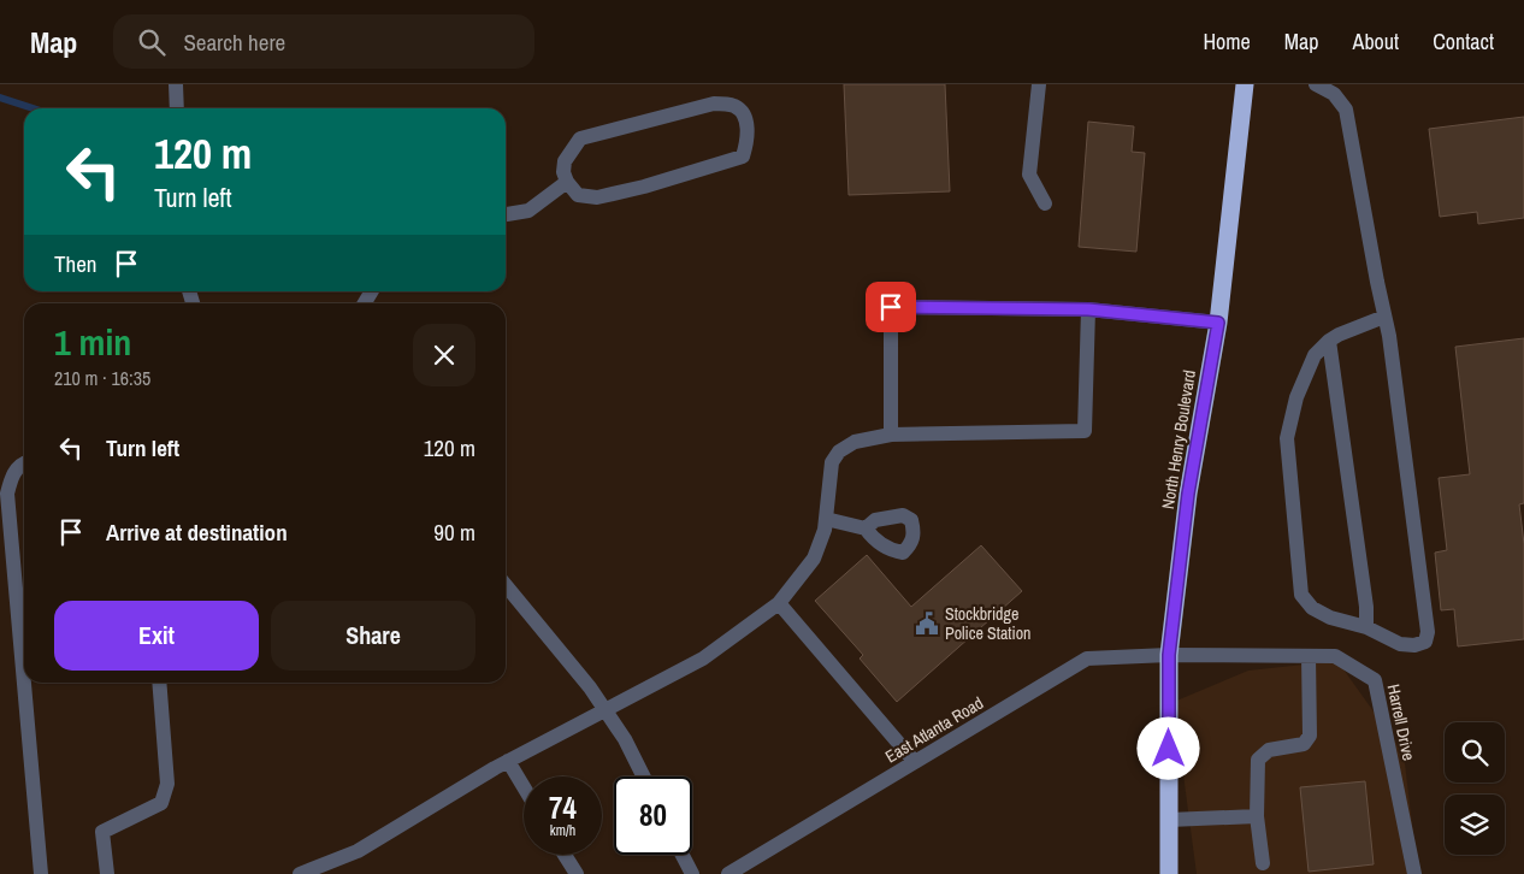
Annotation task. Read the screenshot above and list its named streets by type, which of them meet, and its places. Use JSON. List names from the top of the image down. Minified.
{"streets":{"highway":["North Henry Boulevard"],"street":["Harrell Drive","East Atlanta Road"]},"crossings":[["North Henry Boulevard","Harrell Drive"],["North Henry Boulevard","East Atlanta Road"],["Harrell Drive","East Atlanta Road"]],"places":{"public building":["Stockbridge Police Station"]},"page":{"header":"Map","search":"Search here","nav":["Home","Map","About","Contact"],"turn":["120 m","Turn left"],"then":"Then","heading":["1 min","210 m · 16:35"],"list":[{"name":"Turn left","value":"120 m"},{"name":"Arrive at destination","value":"90 m"}],"buttons":["Exit","Share"],"speed":"74 km/h","limit":"80"}}
